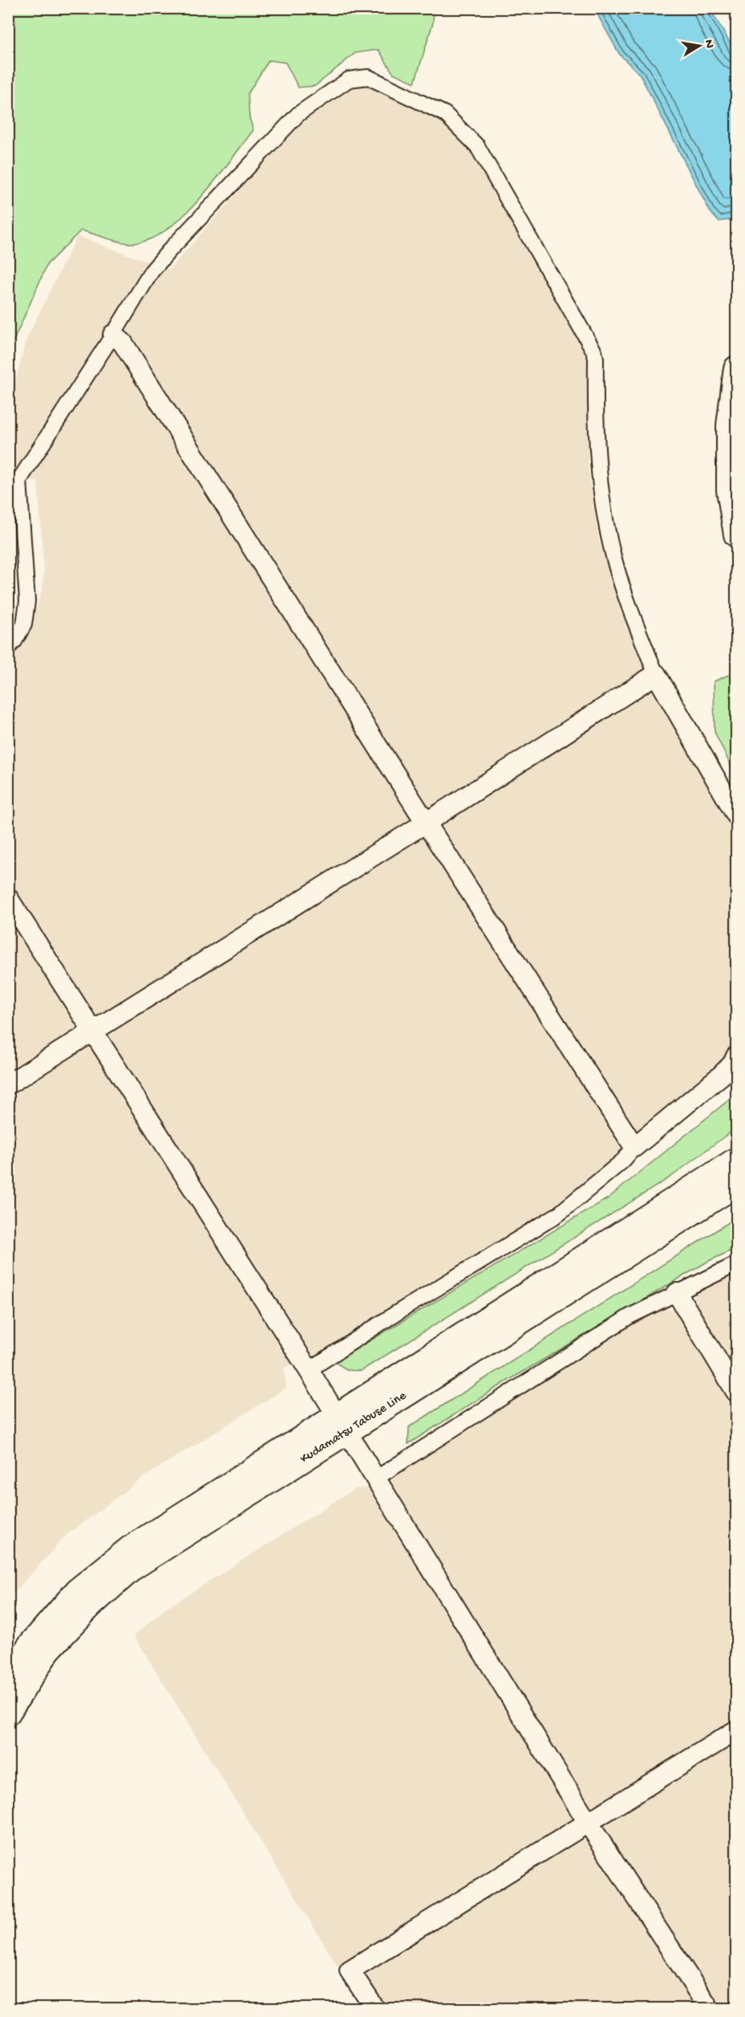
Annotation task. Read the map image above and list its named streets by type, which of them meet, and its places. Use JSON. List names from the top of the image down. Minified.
{"streets":{"main road":["Kudamatsu Tabuse Line"]},"north":"right"}
